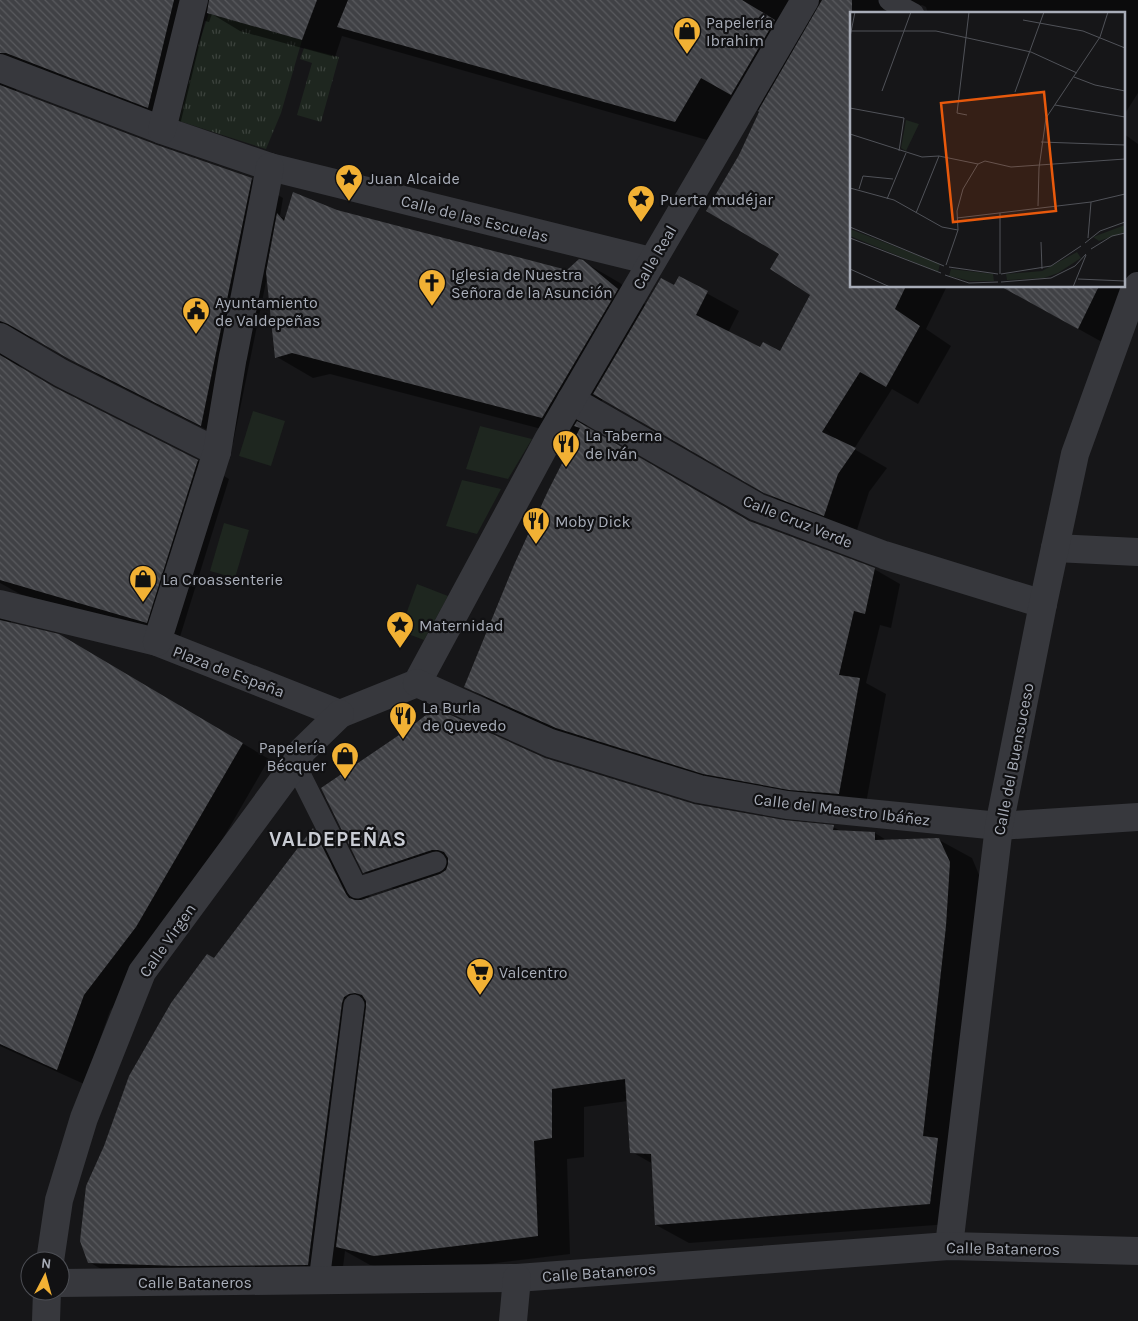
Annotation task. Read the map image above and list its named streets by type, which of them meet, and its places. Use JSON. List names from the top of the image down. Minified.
{"streets":{"street":["Calle de las Escuelas","Calle Real","Calle Cruz Verde","Plaza de España","Calle del Buensuceso","Calle del Maestro Ibáñez","Calle Virgen","Calle Bataneros"]},"crossings":[["Calle de las Escuelas","Calle Real"],["Calle de las Escuelas","Plaza de España"],["Calle Real","Calle Cruz Verde"],["Calle Real","Calle del Maestro Ibáñez"],["Calle Cruz Verde","Calle del Buensuceso"],["Plaza de España","Calle Virgen"],["Calle del Buensuceso","Calle del Maestro Ibáñez"],["Calle del Buensuceso","Calle Bataneros"]],"districts":["VALDEPEÑAS"],"places":{"shop":["Papelería Ibrahim","La Croassenterie","Papelería Bécquer"],"place":["Juan Alcaide","Puerta mudéjar","Maternidad"],"church":["Iglesia de Nuestra Señora de la Asunción"],"public building":["Ayuntamiento de Valdepeñas"],"restaurant":["La Taberna de Iván","Moby Dick","La Burla de Quevedo"],"supermarket":["Valcentro"]},"north":"top"}
